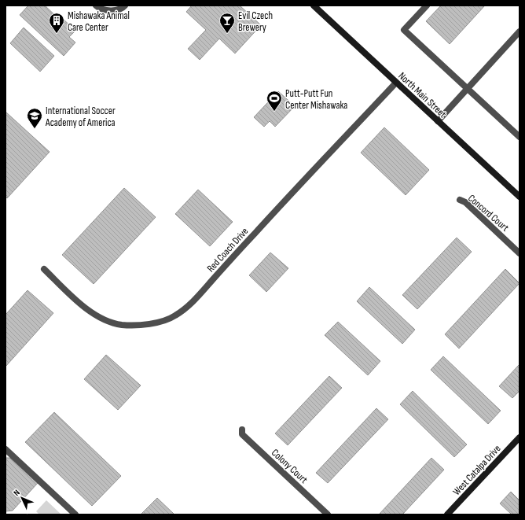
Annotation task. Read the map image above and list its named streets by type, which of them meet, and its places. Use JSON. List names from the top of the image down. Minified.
{"streets":{"main road":["North Main Street","West Catalpa Drive"],"street":["Concord Court","Red Coach Drive","Colony Court"]},"crossings":[["North Main Street","Red Coach Drive"]],"places":{"building":["Mishawaka Animal Care Center"],"bar":["Evil Czech Brewery"],"sports":["Putt-Putt Fun Center Mishawaka"],"school or university":["International Soccer Academy of America"]},"north":"top left"}
